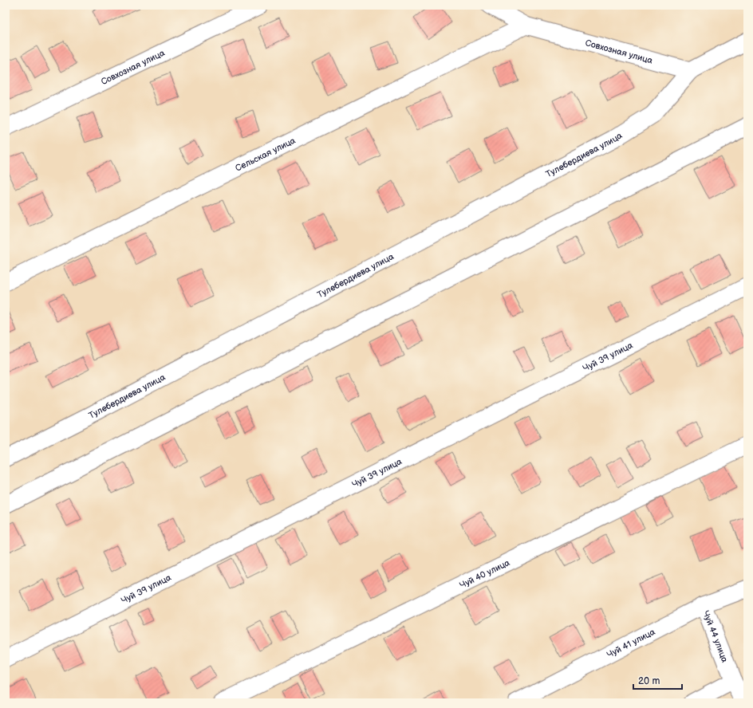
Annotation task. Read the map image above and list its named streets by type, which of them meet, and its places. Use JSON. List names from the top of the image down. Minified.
{"streets":{"street":["Совхозная улица","Сельская улица","Тулебердиева улица","Чуй 39 улица","Чуй 40 улица","Чуй 44 улица","Чуй 41 улица"]},"crossings":[["Совхозная улица","Сельская улица"],["Совхозная улица","Тулебердиева улица"],["Чуй 44 улица","Чуй 41 улица"]],"scale_bar":"20 m"}
